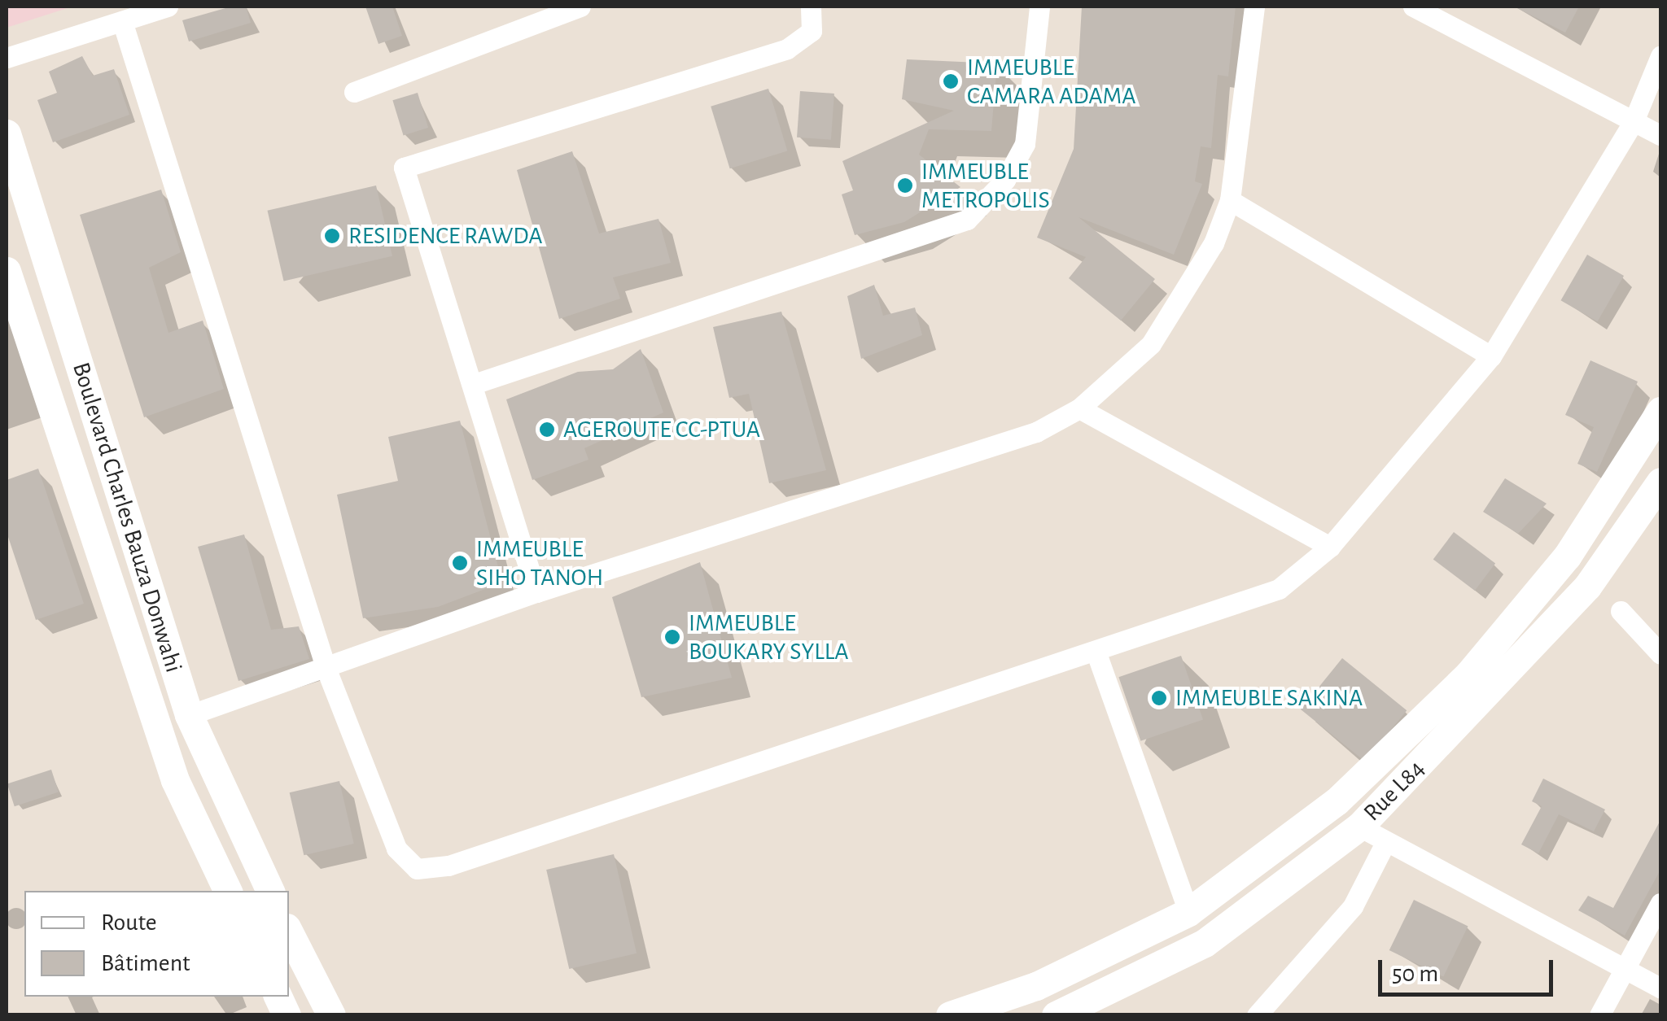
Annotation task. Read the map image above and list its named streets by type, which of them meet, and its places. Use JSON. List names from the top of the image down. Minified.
{"streets":{"main road":["Boulevard Charles Bauza Donwahi","Rue L84"]},"places":["IMMEUBLE CAMARA ADAMA","IMMEUBLE METROPOLIS","RESIDENCE RAWDA","AGEROUTE CC-PTUA","IMMEUBLE SIHO TANOH","IMMEUBLE BOUKARY SYLLA","IMMEUBLE SAKINA"],"legend":["Route","Bâtiment"],"scale_bar":"50 m"}
